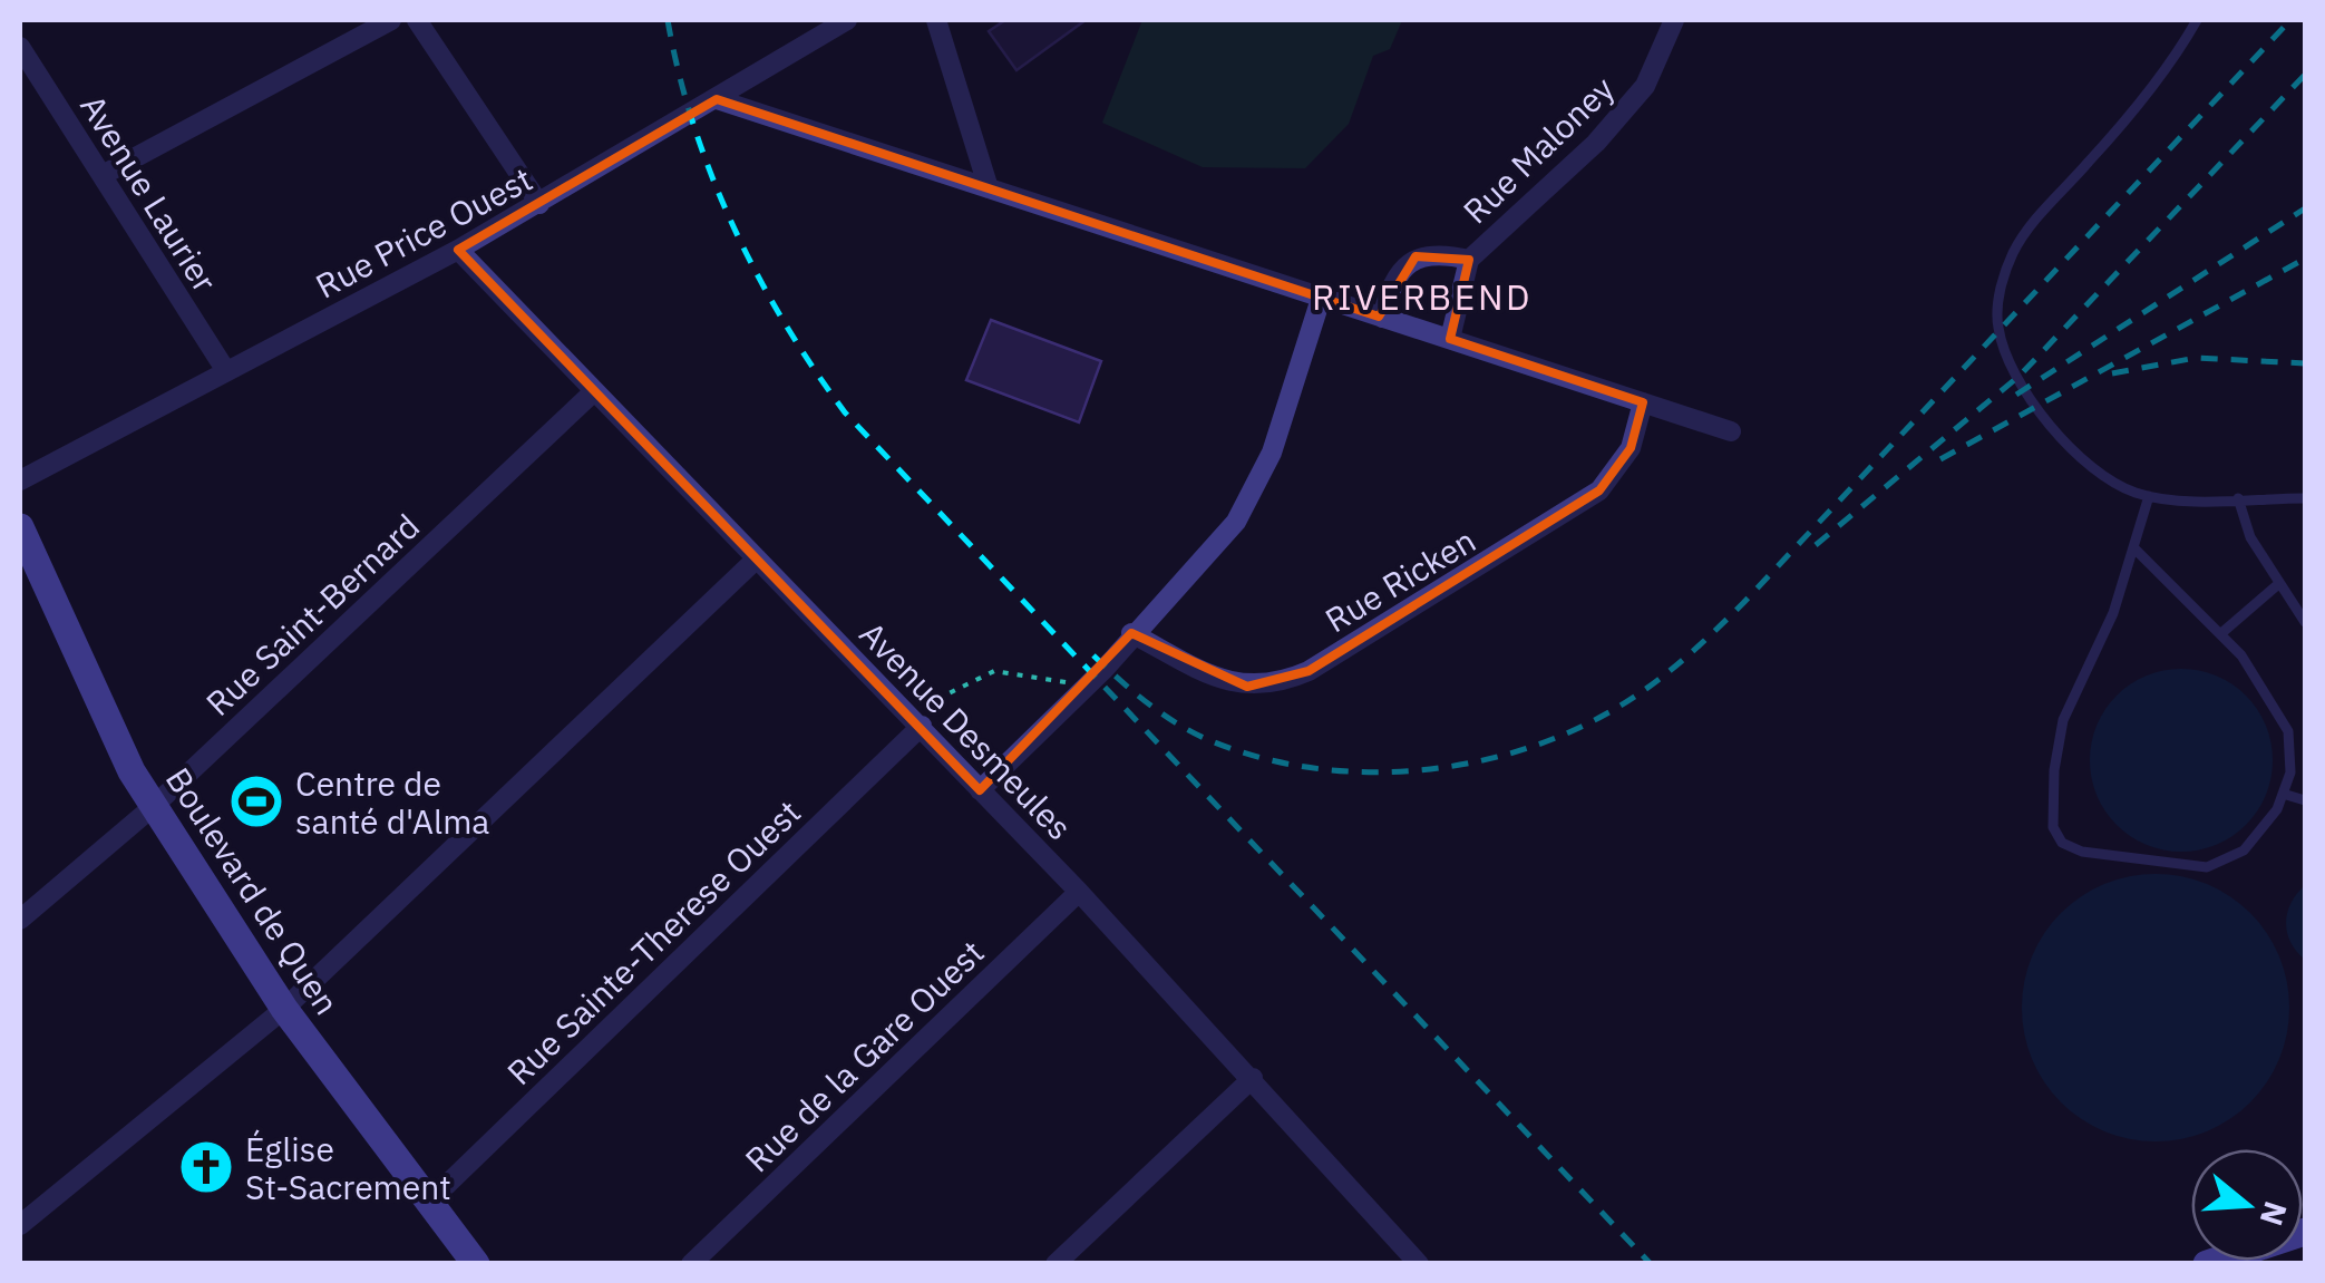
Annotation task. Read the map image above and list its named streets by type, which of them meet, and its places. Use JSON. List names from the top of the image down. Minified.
{"streets":{"street":["Rue Maloney","Avenue Laurier","Rue Price Ouest","Rue Ricken","Rue Saint-Bernard","Avenue Desmeules","Boulevard de Quen","Rue Sainte-Therese Ouest","Rue de la Gare Ouest"]},"crossings":[["Avenue Laurier","Rue Price Ouest"],["Rue Price Ouest","Avenue Desmeules"],["Rue Saint-Bernard","Avenue Desmeules"],["Rue Saint-Bernard","Boulevard de Quen"],["Avenue Desmeules","Rue Sainte-Therese Ouest"],["Avenue Desmeules","Rue de la Gare Ouest"],["Boulevard de Quen","Rue Sainte-Therese Ouest"]],"districts":["RIVERBEND"],"places":{"sports":["Centre de santé d'Alma"],"church":["Église St-Sacrement"]},"north":"right"}
